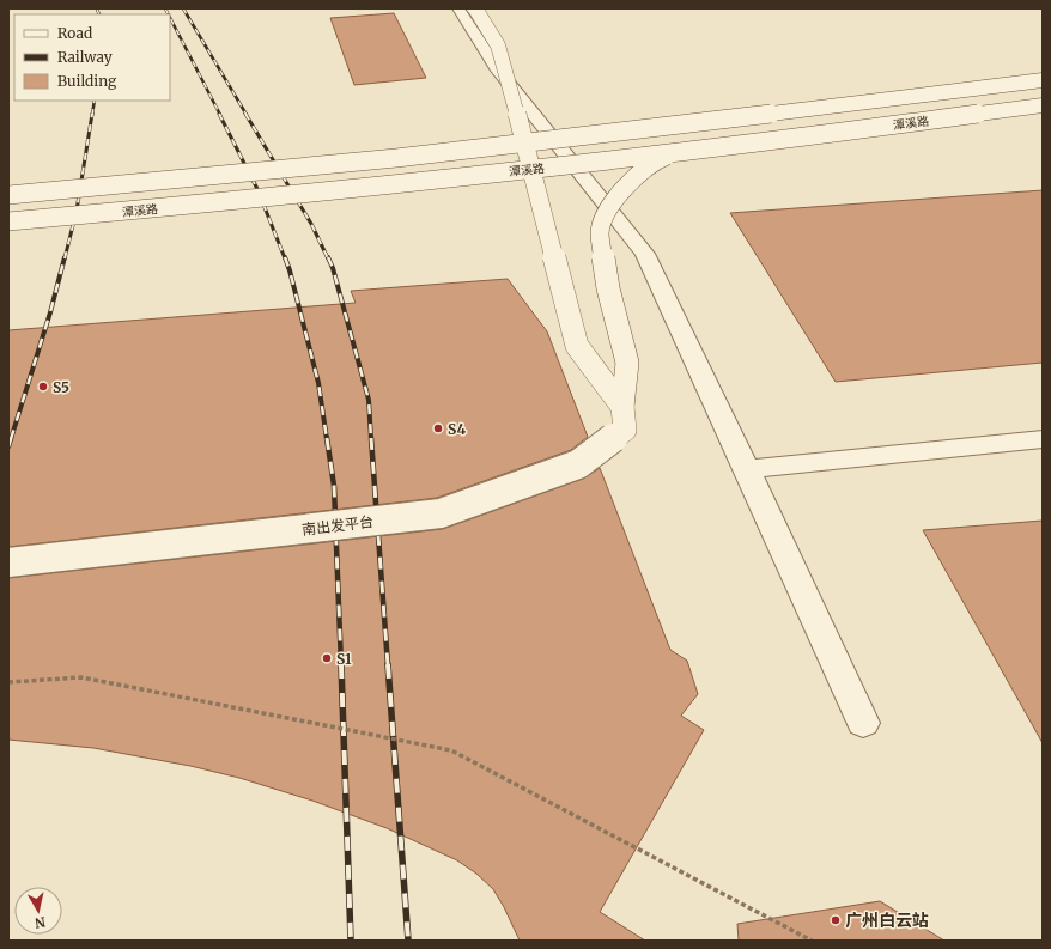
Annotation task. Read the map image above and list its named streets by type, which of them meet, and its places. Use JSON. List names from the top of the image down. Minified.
{"streets":{"main road":["潭溪路","南出发平台"]},"places":["S5","S4","S1","广州白云站"],"legend":["Road","Railway","Building"],"north":"bottom"}
